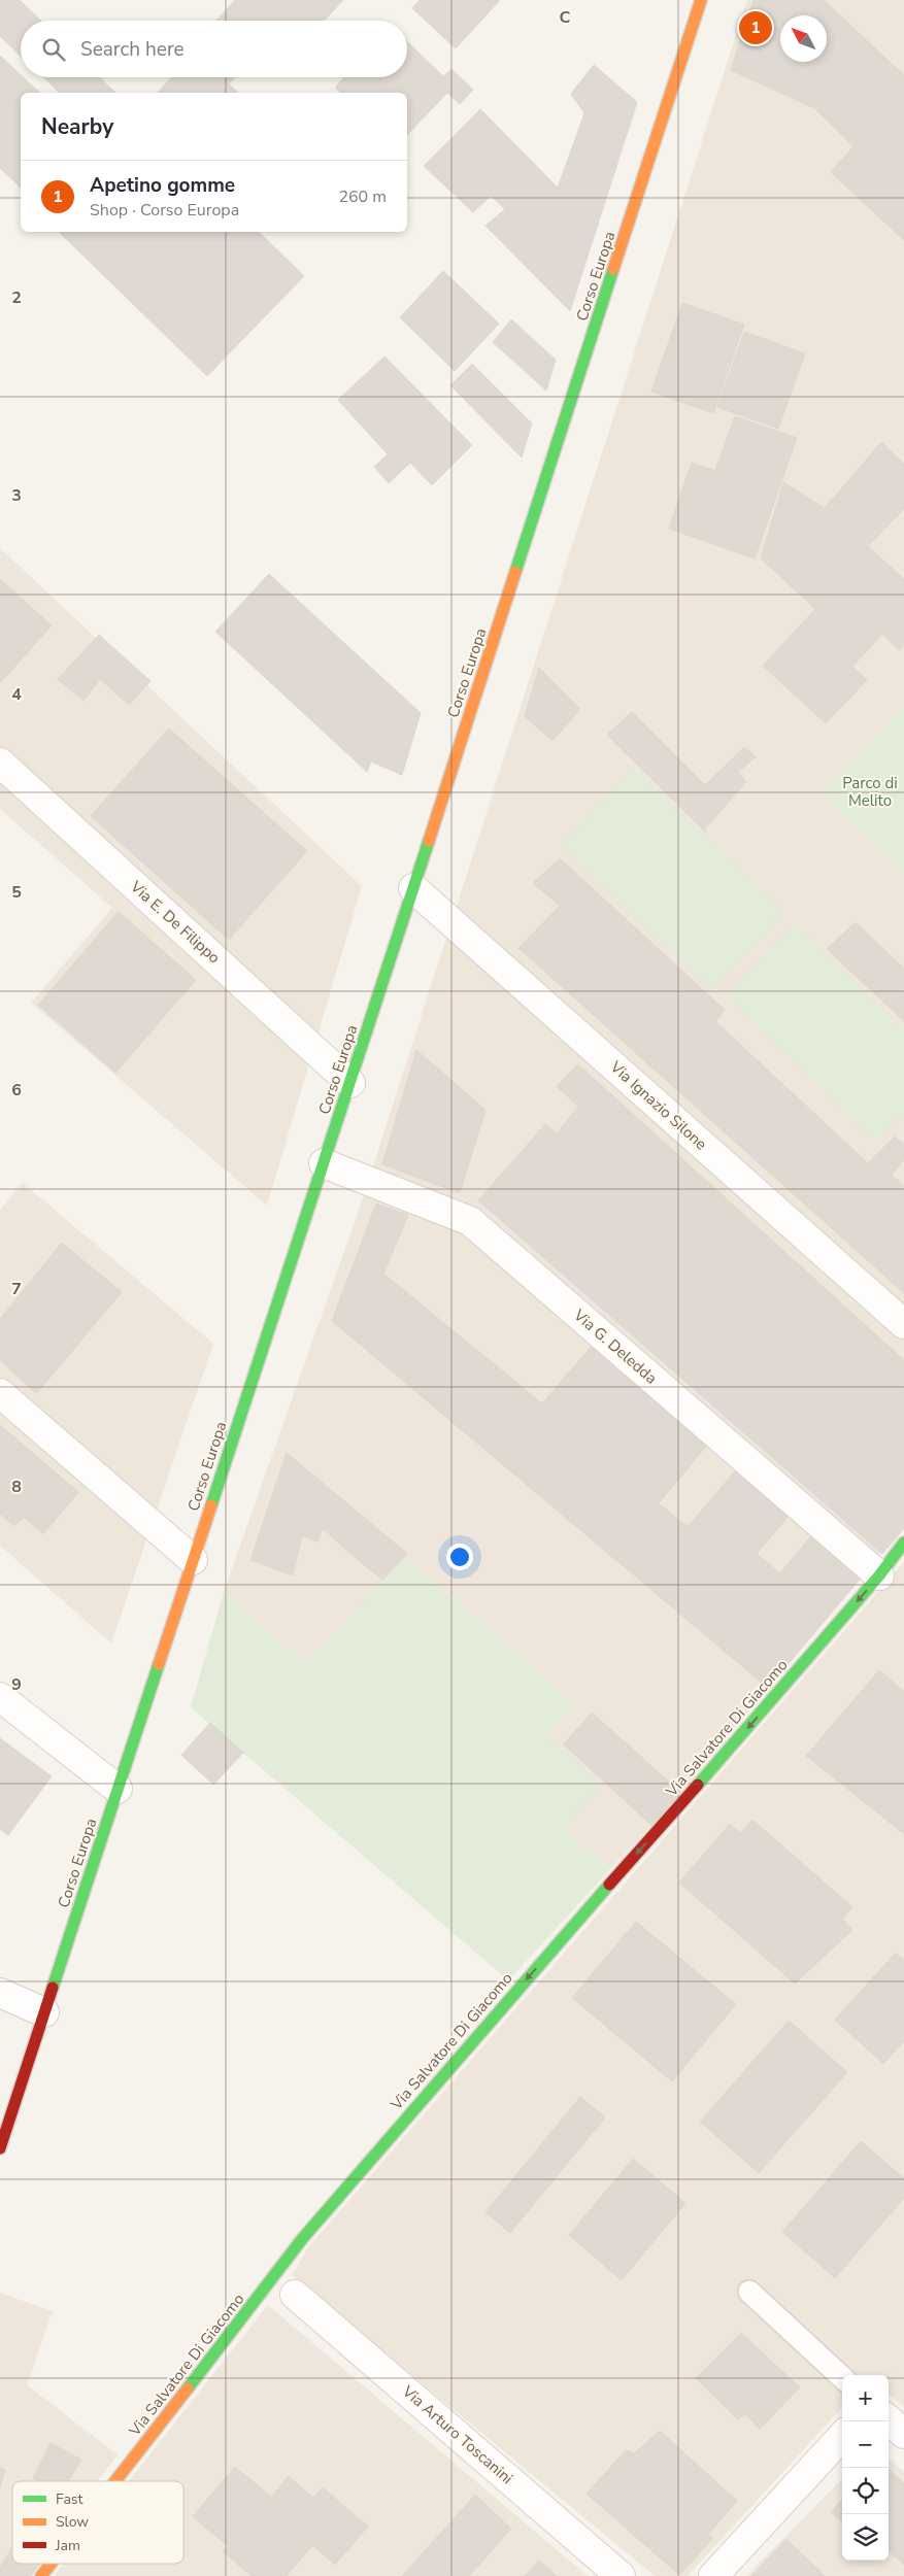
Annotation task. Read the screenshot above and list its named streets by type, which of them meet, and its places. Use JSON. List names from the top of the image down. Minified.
{"streets":{"main road":["Corso Europa","Via Salvatore Di Giacomo"],"street":["Via E. De Filippo","Via Ignazio Silone","Via G. Deledda","Via Arturo Toscanini"]},"crossings":[["Corso Europa","Via E. De Filippo"],["Corso Europa","Via Ignazio Silone"],["Corso Europa","Via G. Deledda"],["Via G. Deledda","Via Salvatore Di Giacomo"]],"one_way":["Via Salvatore Di Giacomo"],"parks":["Parco di Melito"],"legend":["Fast","Slow","Jam"],"north":"top left","page":{"pins":"1","search":"Search here","heading":"Nearby","list":[{"mark":"1","name":"Apetino gomme","note":"Shop · Corso Europa","value":"260 m"}],"map_buttons":["+","−"]},"grid":{"columns":["C"],"rows":["2","3","4","5","6","7","8","9"]}}
